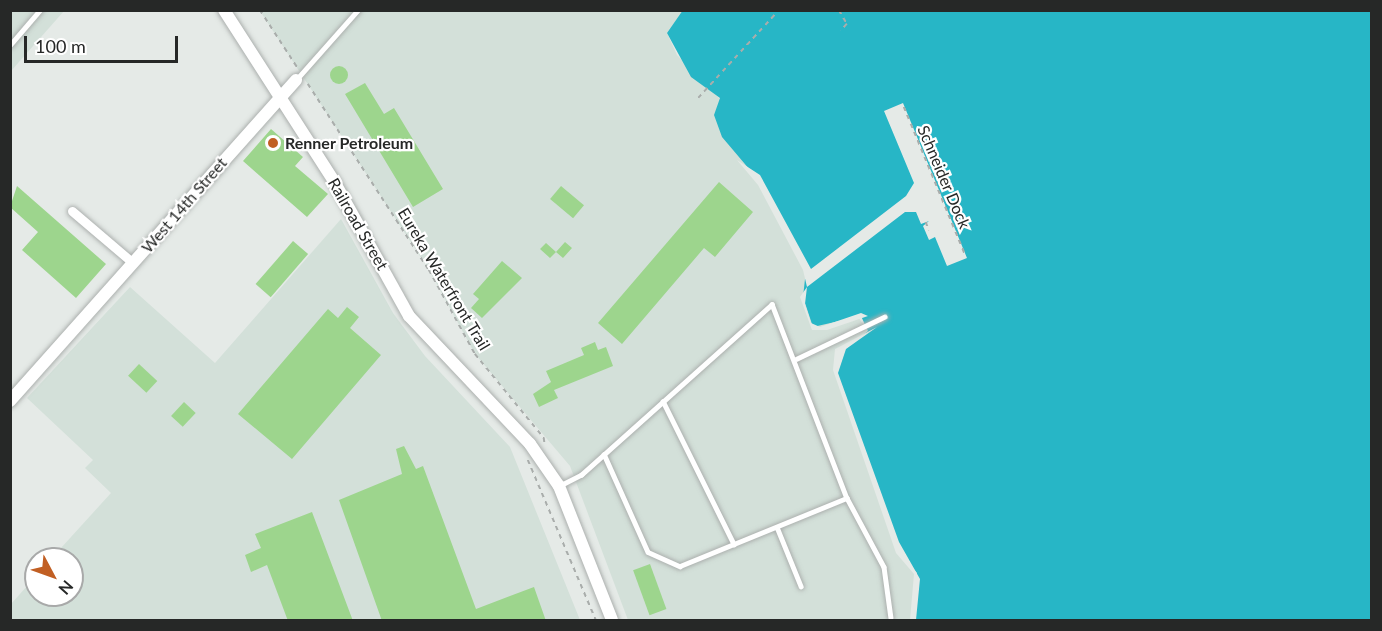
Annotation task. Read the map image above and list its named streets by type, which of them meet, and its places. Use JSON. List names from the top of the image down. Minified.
{"streets":{"street":["West 14th Street","Railroad Street"],"path":["Schneider Dock","Eureka Waterfront Trail"]},"crossings":[["West 14th Street","Railroad Street"],["West 14th Street","Eureka Waterfront Trail"],["Railroad Street","Eureka Waterfront Trail"]],"places":["Renner Petroleum"],"scale_bar":"100 m","north":"bottom right"}
